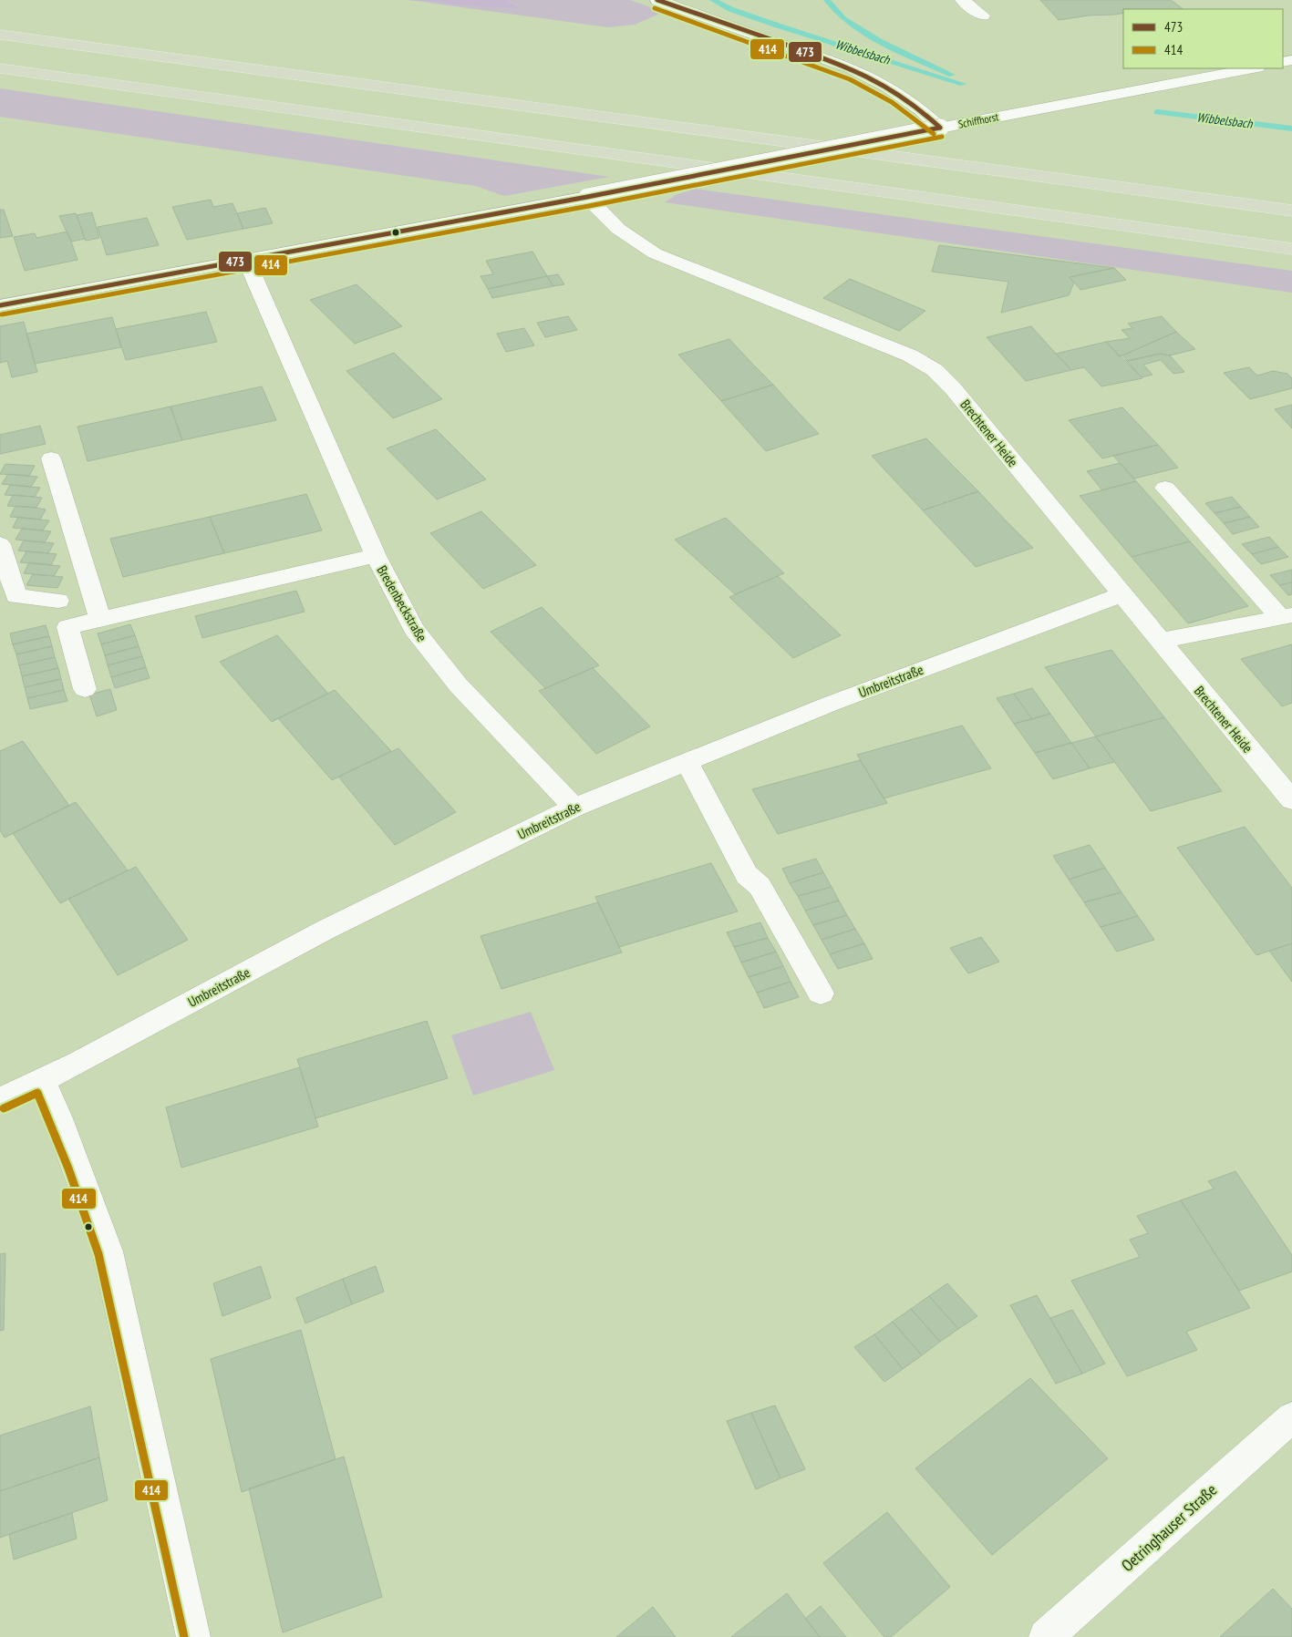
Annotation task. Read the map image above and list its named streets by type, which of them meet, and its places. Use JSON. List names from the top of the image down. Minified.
{"streets":{"street":["Schiffhorst","Brechtener Heide","Bredenbeckstraße","Umbreitstraße","Oetringhauser Straße"]},"crossings":[["Schiffhorst","Brechtener Heide"],["Schiffhorst","Bredenbeckstraße"],["Brechtener Heide","Umbreitstraße"],["Bredenbeckstraße","Umbreitstraße"]],"water":["Wibbelsbach"],"lines":["transit line 473","transit line 414"],"legend":["473","414"]}
